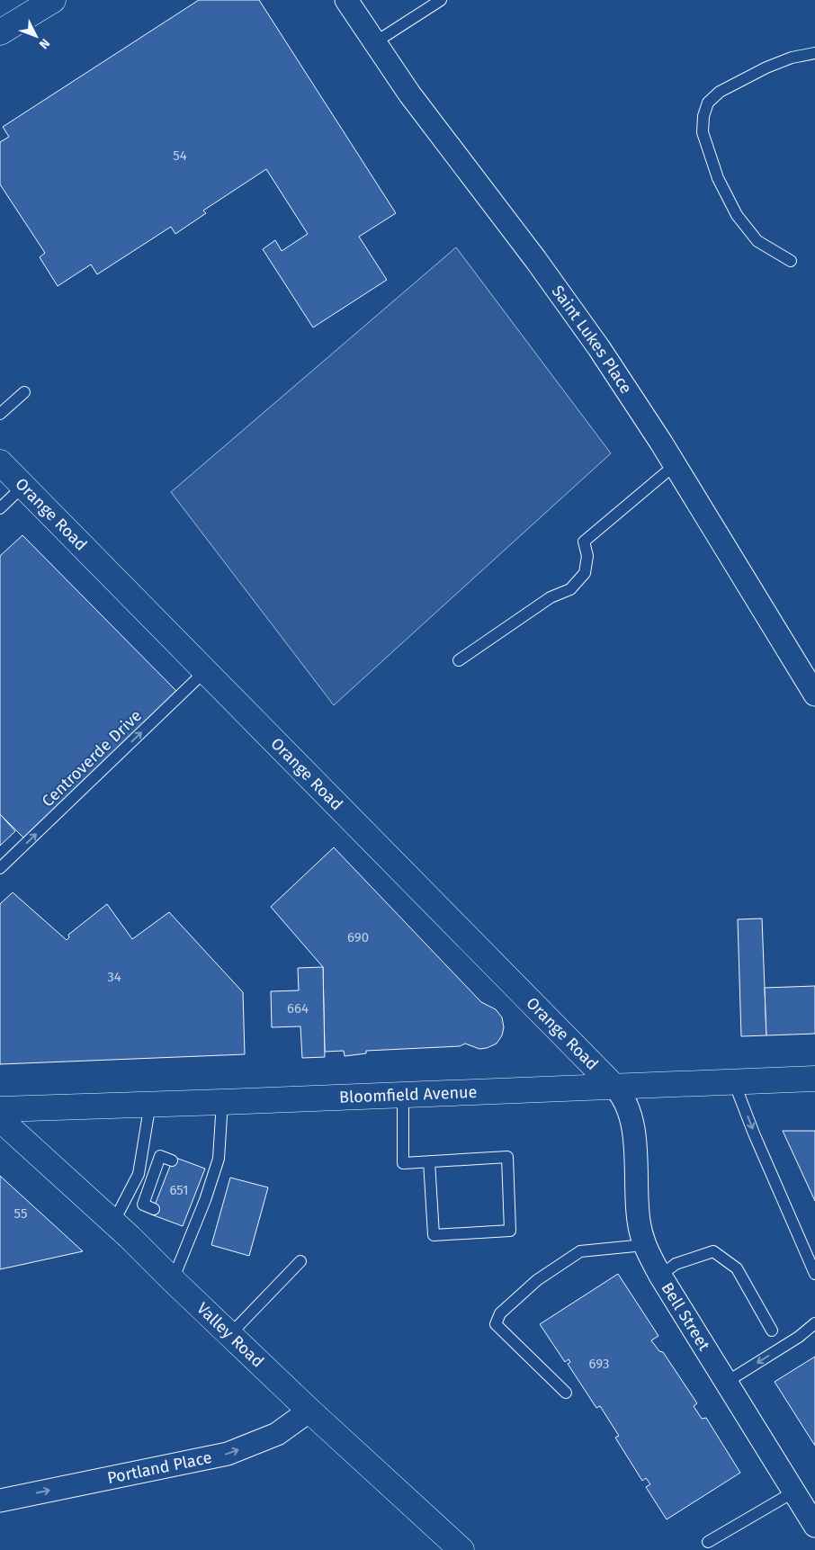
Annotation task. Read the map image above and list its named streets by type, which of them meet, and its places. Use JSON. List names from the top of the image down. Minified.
{"streets":{"main road":["Orange Road","Bloomfield Avenue","Valley Road"],"street":["Saint Lukes Place","Bell Street","Portland Place"],"lane":["Centroverde Drive"]},"crossings":[["Orange Road","Centroverde Drive"],["Orange Road","Bloomfield Avenue"],["Orange Road","Bell Street"],["Bloomfield Avenue","Bell Street"],["Valley Road","Portland Place"]],"one_way":["Centroverde Drive","Portland Place"],"house_numbers":["54","690","34","664","651","55","693"],"north":"bottom right"}
